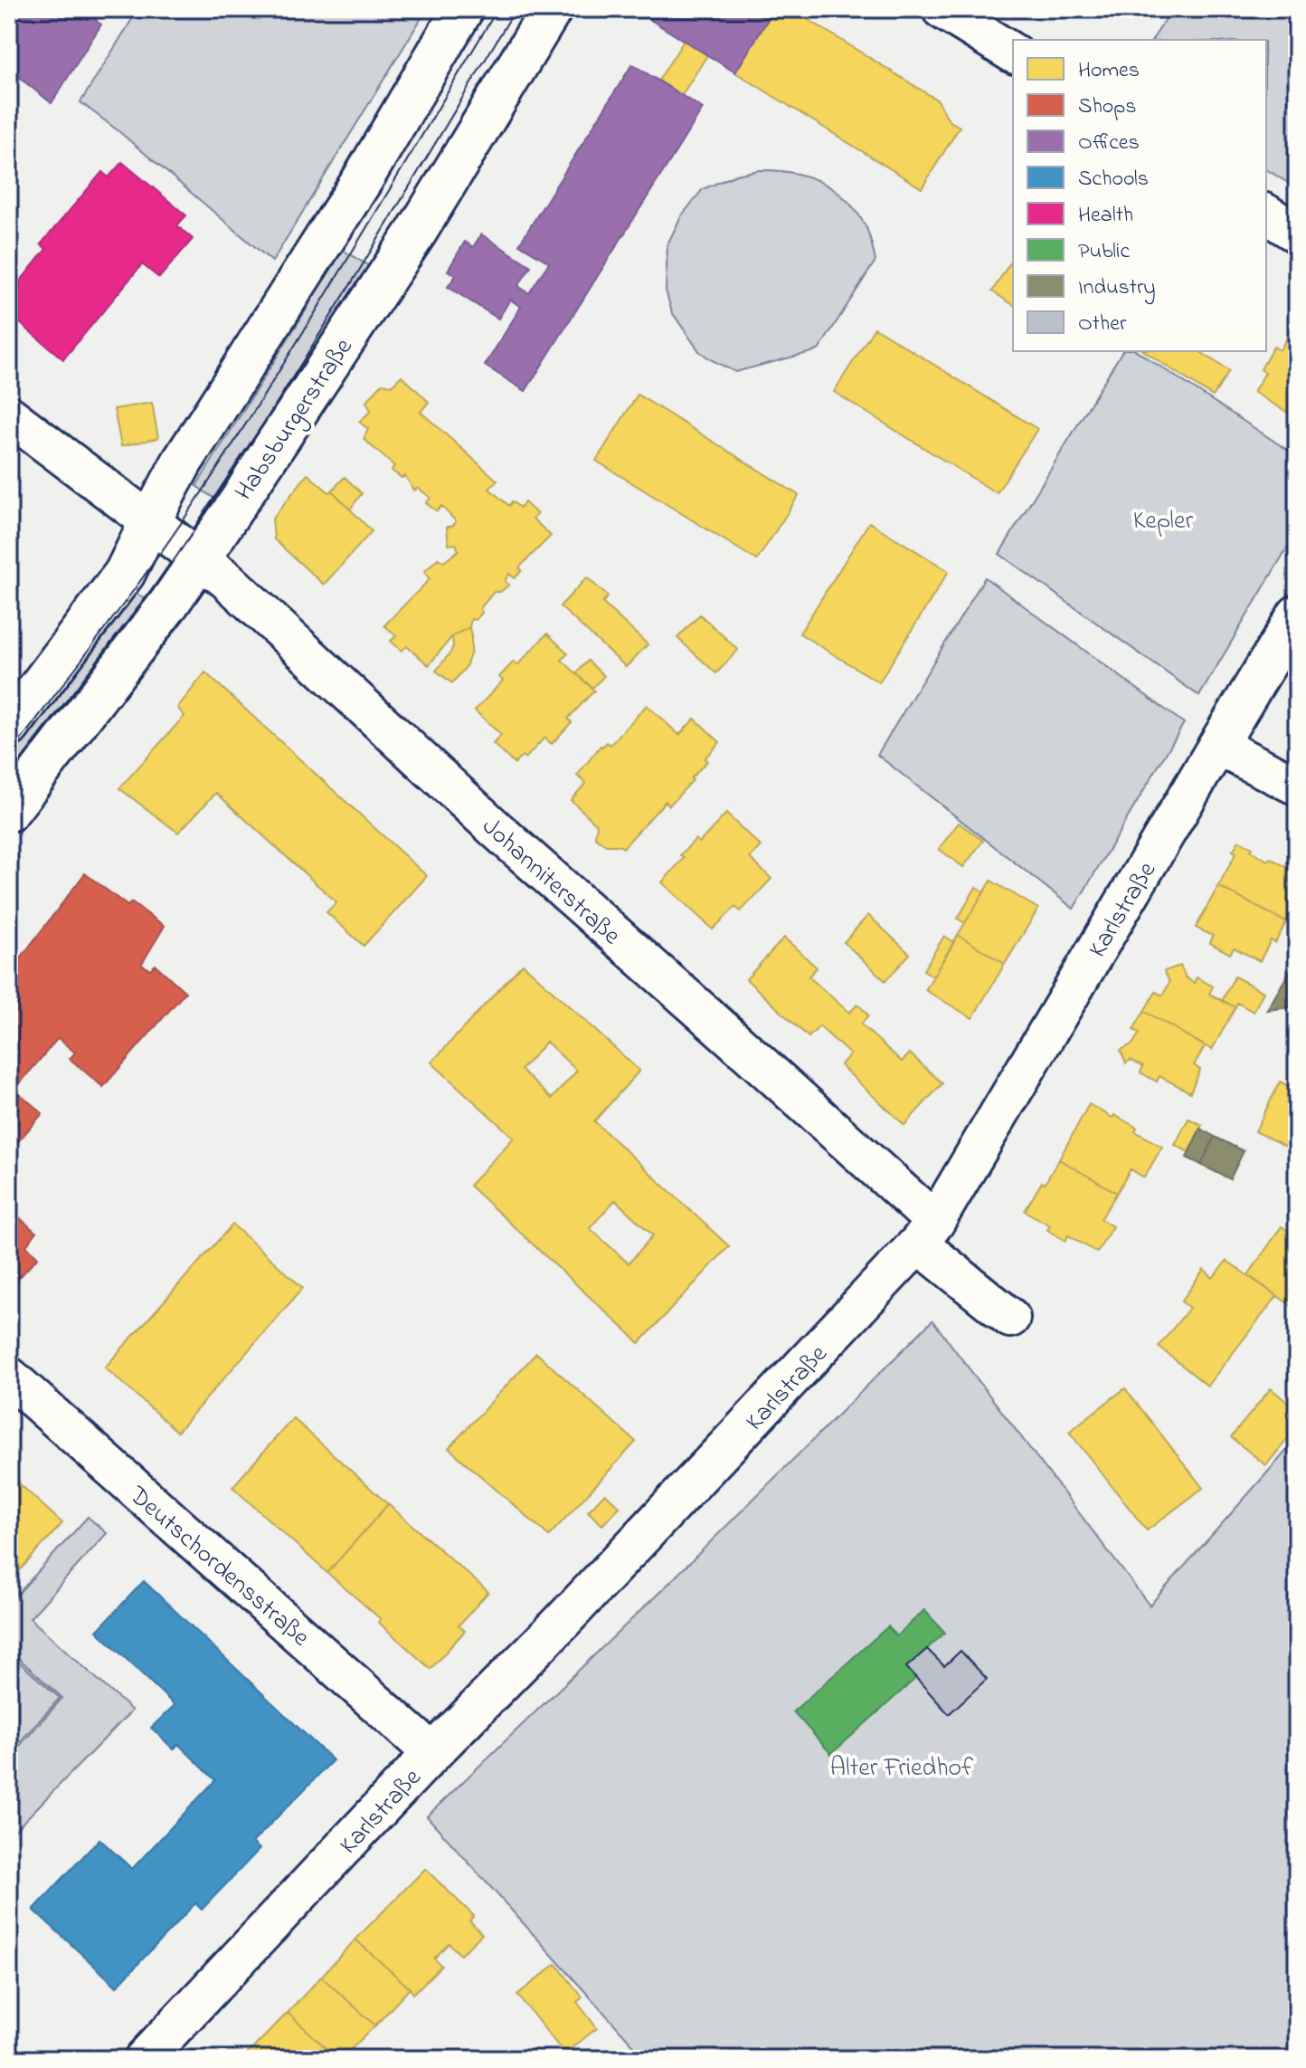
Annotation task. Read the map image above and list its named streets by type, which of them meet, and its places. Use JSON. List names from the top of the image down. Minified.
{"streets":{"main road":["Habsburgerstraße"],"street":["Johanniterstraße","Karlstraße","Deutschordensstraße"]},"crossings":[["Habsburgerstraße","Johanniterstraße"],["Johanniterstraße","Karlstraße"],["Karlstraße","Deutschordensstraße"]],"parks":["Kepler","Alter Friedhof"],"legend":["Homes","Shops","Offices","Schools","Health","Public","Industry","Other"]}
